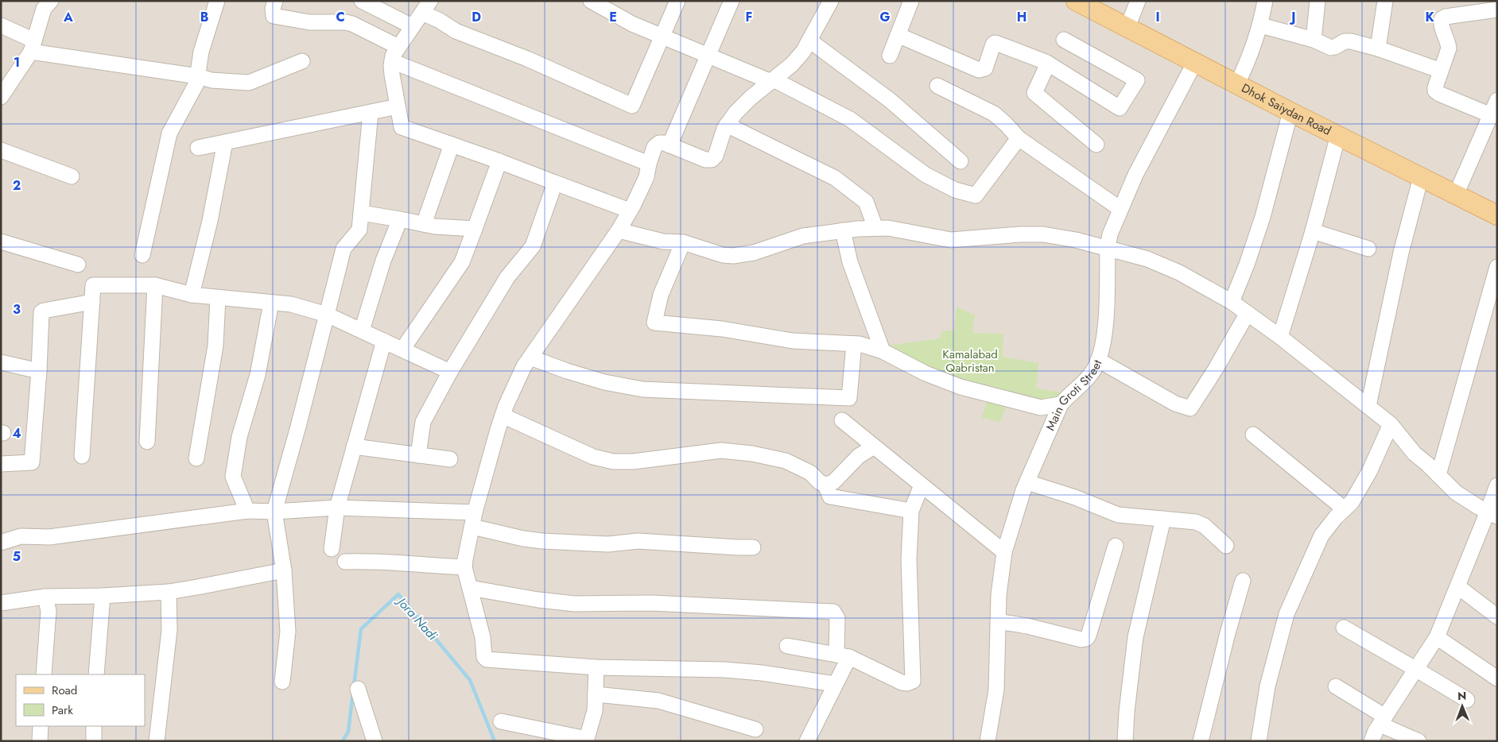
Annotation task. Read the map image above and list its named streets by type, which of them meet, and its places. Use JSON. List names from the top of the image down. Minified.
{"streets":{"main road":["Dhok Saiydan Road"],"street":["Main Groti Street"]},"crossings":[["Dhok Saiydan Road","Main Groti Street"]],"water":["Jora Nadi"],"parks":["Kamalabad Qabristan"],"legend":["Road","Park"],"north":"top","grid":{"columns":["A","B","C","D","E","F","G","H","I","J","K"],"rows":["1","2","3","4","5"]}}
